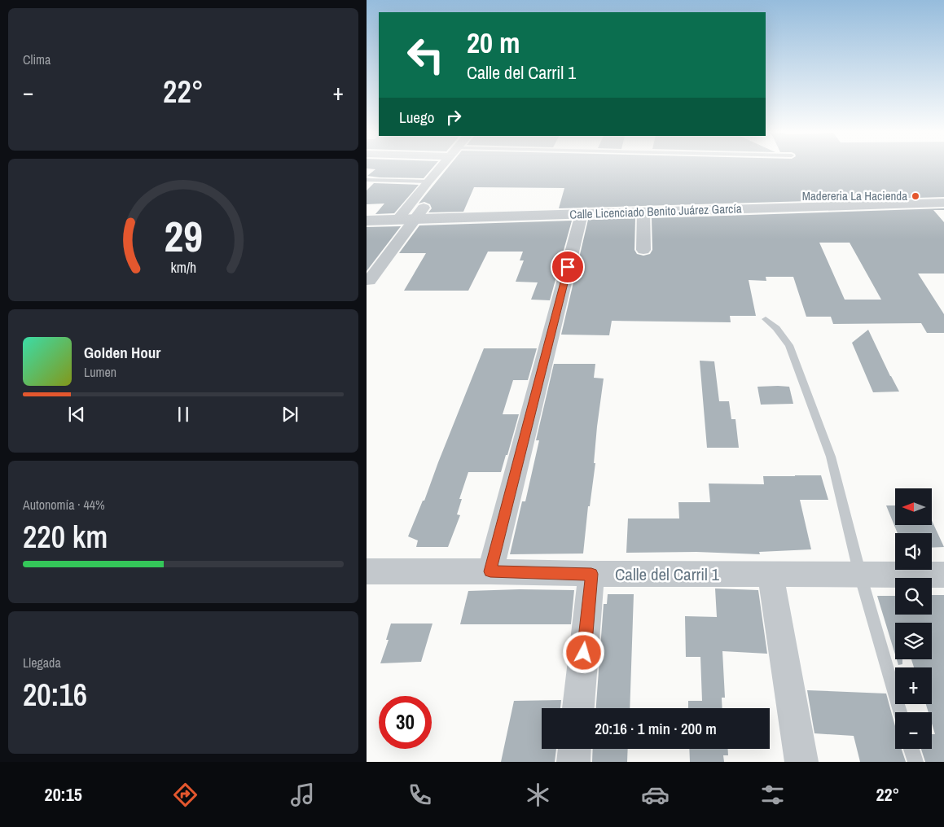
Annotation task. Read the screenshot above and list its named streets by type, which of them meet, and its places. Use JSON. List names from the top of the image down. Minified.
{"streets":{"street":["Calle Licenciado Benito Juárez García","Calle del Carril 1"]},"places":["Madereria La Hacienda"],"north":"left","page":{"tile":["Clima",["Autonomía · 44%","220 km"],["Llegada","20:16"]],"turn":["20 m","Calle del Carril 1"],"heat":["−","22°","+"],"then":"Luego","song":["Golden Hour","Lumen"],"map_buttons":["+","−"],"limit":"30","trip":"20:16 · 1 min · 200 m","tabs":["20:15","22°"],"gauge":["29","km/h"]}}
